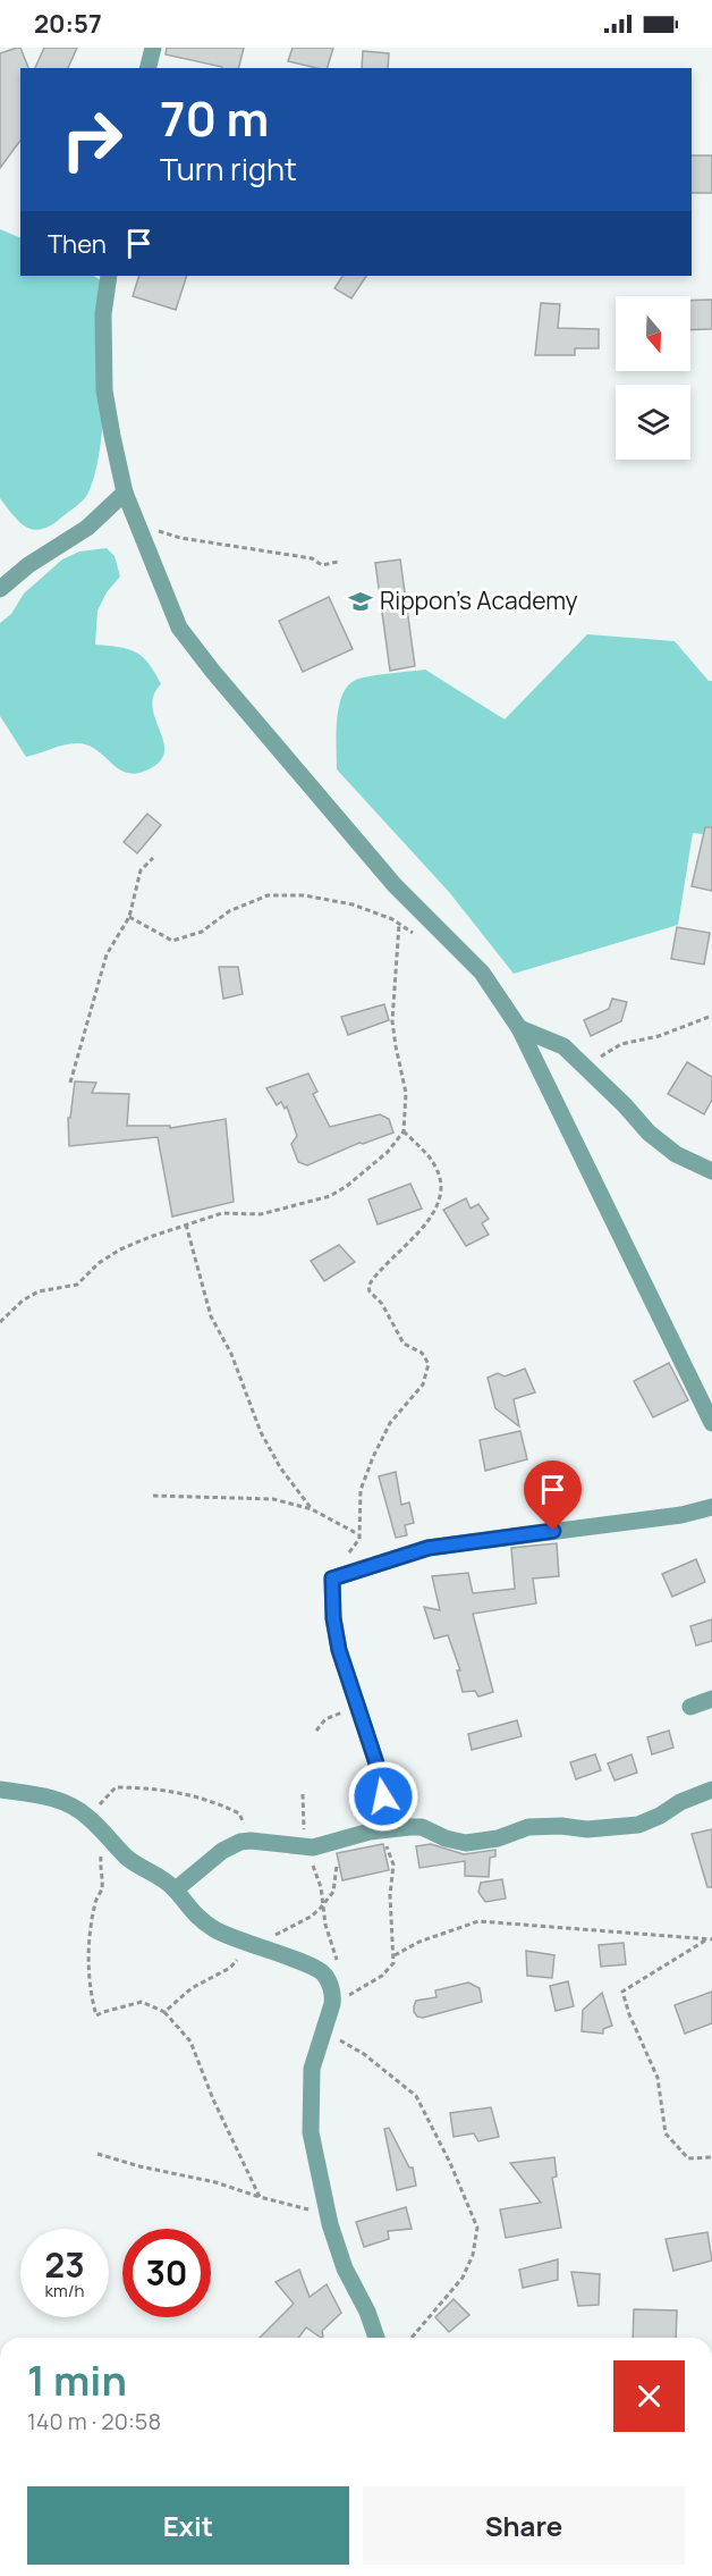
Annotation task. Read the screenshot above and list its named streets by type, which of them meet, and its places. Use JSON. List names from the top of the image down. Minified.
{"places":{"school or university":["Rippon's Academy"]},"north":"bottom","page":{"status":"20:57","turn":["70 m","Turn right"],"then":"Then","speed":"23 km/h","limit":"30","heading":["1 min","140 m · 20:58"],"buttons":["Exit","Share"]}}
